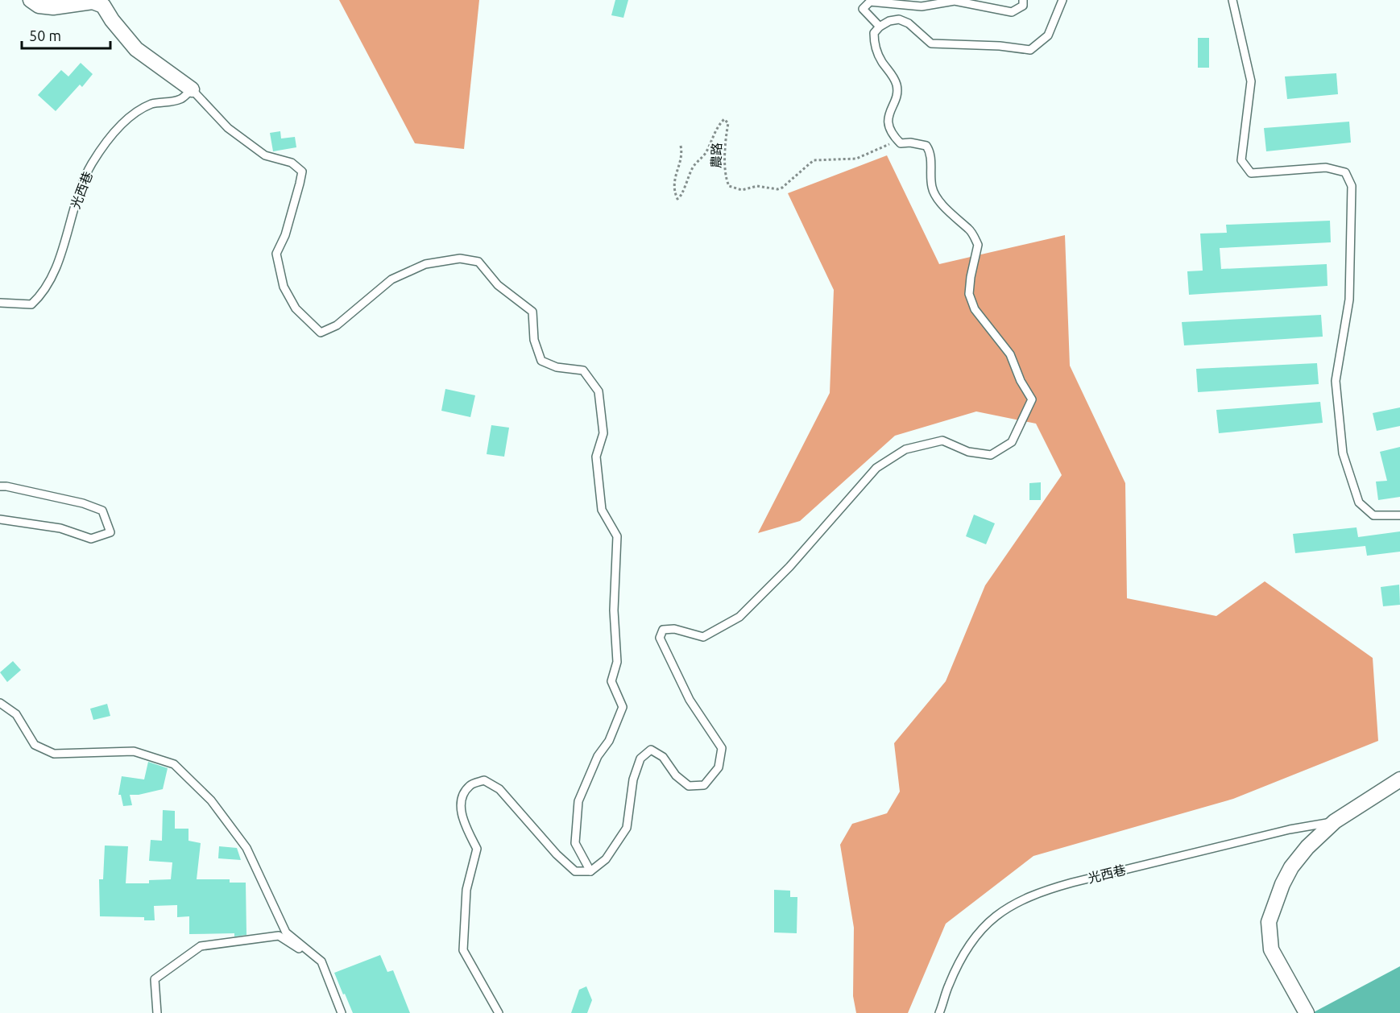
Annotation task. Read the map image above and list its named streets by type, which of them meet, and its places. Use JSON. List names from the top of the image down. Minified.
{"streets":{"street":["光西巷"],"path":["農路"]},"scale_bar":"50 m"}
